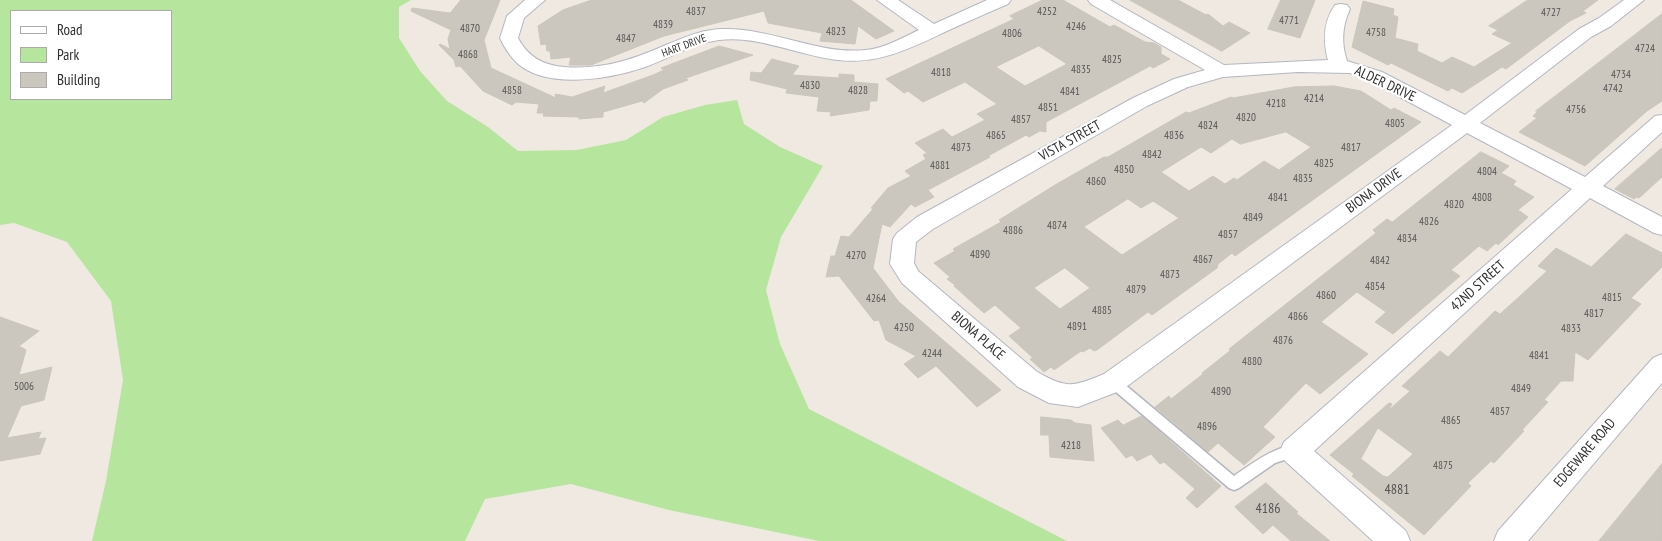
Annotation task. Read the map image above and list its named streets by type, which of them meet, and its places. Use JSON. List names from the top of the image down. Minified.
{"streets":{"street":["HART DRIVE","ALDER DRIVE","VISTA STREET","BIONA DRIVE","42ND STREET","BIONA PLACE","EDGEWARE ROAD"]},"crossings":[["ALDER DRIVE","VISTA STREET"],["ALDER DRIVE","BIONA DRIVE"],["ALDER DRIVE","42ND STREET"],["VISTA STREET","BIONA PLACE"],["BIONA DRIVE","BIONA PLACE"]],"house_numbers":["4837","4252","4727","4771","4839","4246","4870","4823","4758","4806","4847","4724","4868","4825","4835","4818","4734","4830","4742","4858","4828","4841","4214","4218","4851","4756","4820","4857","4805","4824","4865","4836","4873","4817","4842","4825","4881","4850","4804","4835","4860","4841","4808","4820","4849","4826","4874","4886","4857","4834","4890","4270","4867","4842","4873","4854","4879","4860","4815","4264","4885","4817","4866","4891","4250","4833","4876","4244","4841","4880","5006","4849","4890","4857","4865","4896","4218","4875","4881","4186"],"legend":["Road","Park","Building"]}
